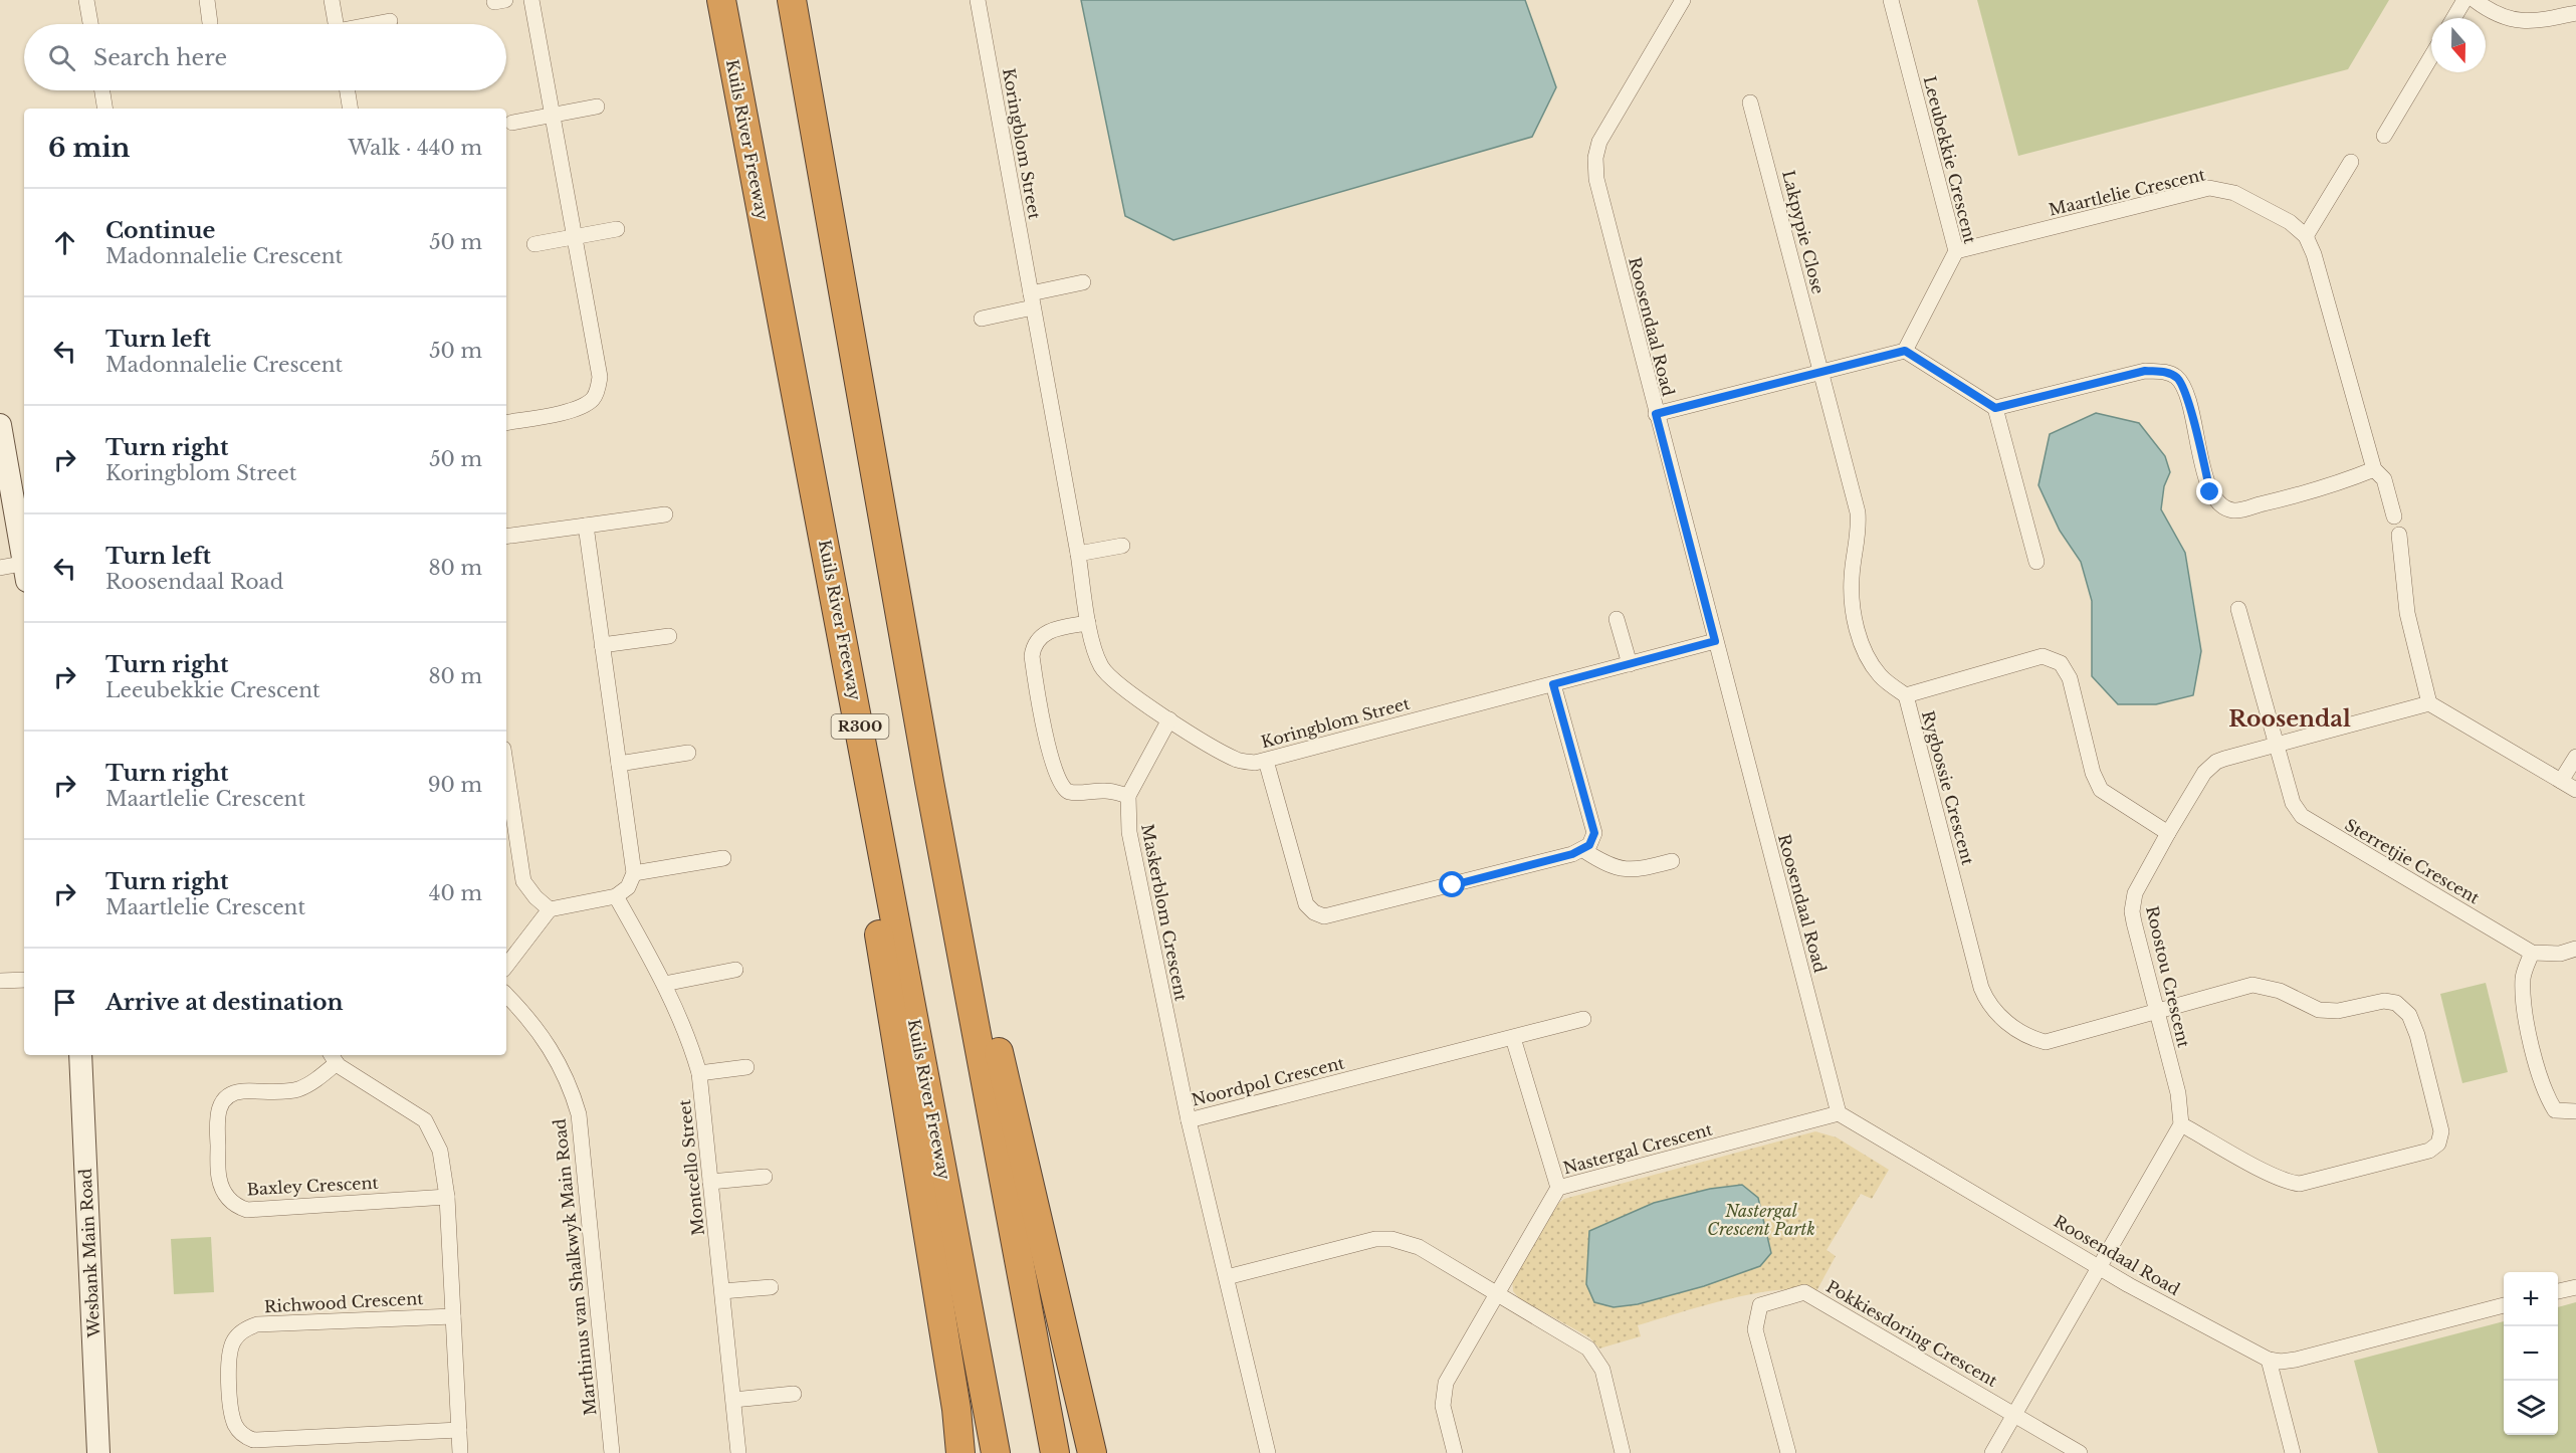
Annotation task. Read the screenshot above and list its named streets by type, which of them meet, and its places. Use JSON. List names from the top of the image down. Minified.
{"streets":{"highway":["Kuils River Freeway","R300"],"street":["Koringblom Street","Leeubekkie Crescent","Maartlelie Crescent","Lakpypie Close","Roosendaal Road","Rygbossie Crescent","Sterretjie Crescent","Maskerblom Crescent","Roostou Crescent","Noordpol Crescent","Nastergal Crescent","Montcello Street","Baxley Crescent","Wesbank Main Road","Marthinus van Shalkwyk Main Road","Richwood Crescent","Pokkiesdoring Crescent"]},"crossings":[["Koringblom Street","Roosendaal Road"],["Koringblom Street","Maskerblom Crescent"],["Leeubekkie Crescent","Maartlelie Crescent"],["Lakpypie Close","Rygbossie Crescent"],["Roosendaal Road","Nastergal Crescent"],["Rygbossie Crescent","Roostou Crescent"],["Sterretjie Crescent","Roostou Crescent"],["Maskerblom Crescent","Noordpol Crescent"]],"districts":["Roosendal"],"parks":["Nastergal Crescent Partk"],"north":"bottom","page":{"search":"Search here","heading":["6 min","Walk · 440 m"],"list":[["Continue","Madonnalelie Crescent","50 m"],["Turn left","Madonnalelie Crescent","50 m"],["Turn right","Koringblom Street","50 m"],["Turn left","Roosendaal Road","80 m"],["Turn right","Leeubekkie Crescent","80 m"],["Turn right","Maartlelie Crescent","90 m"],["Turn right","Maartlelie Crescent","40 m"],"Arrive at destination"],"map_buttons":["+","−"]}}
